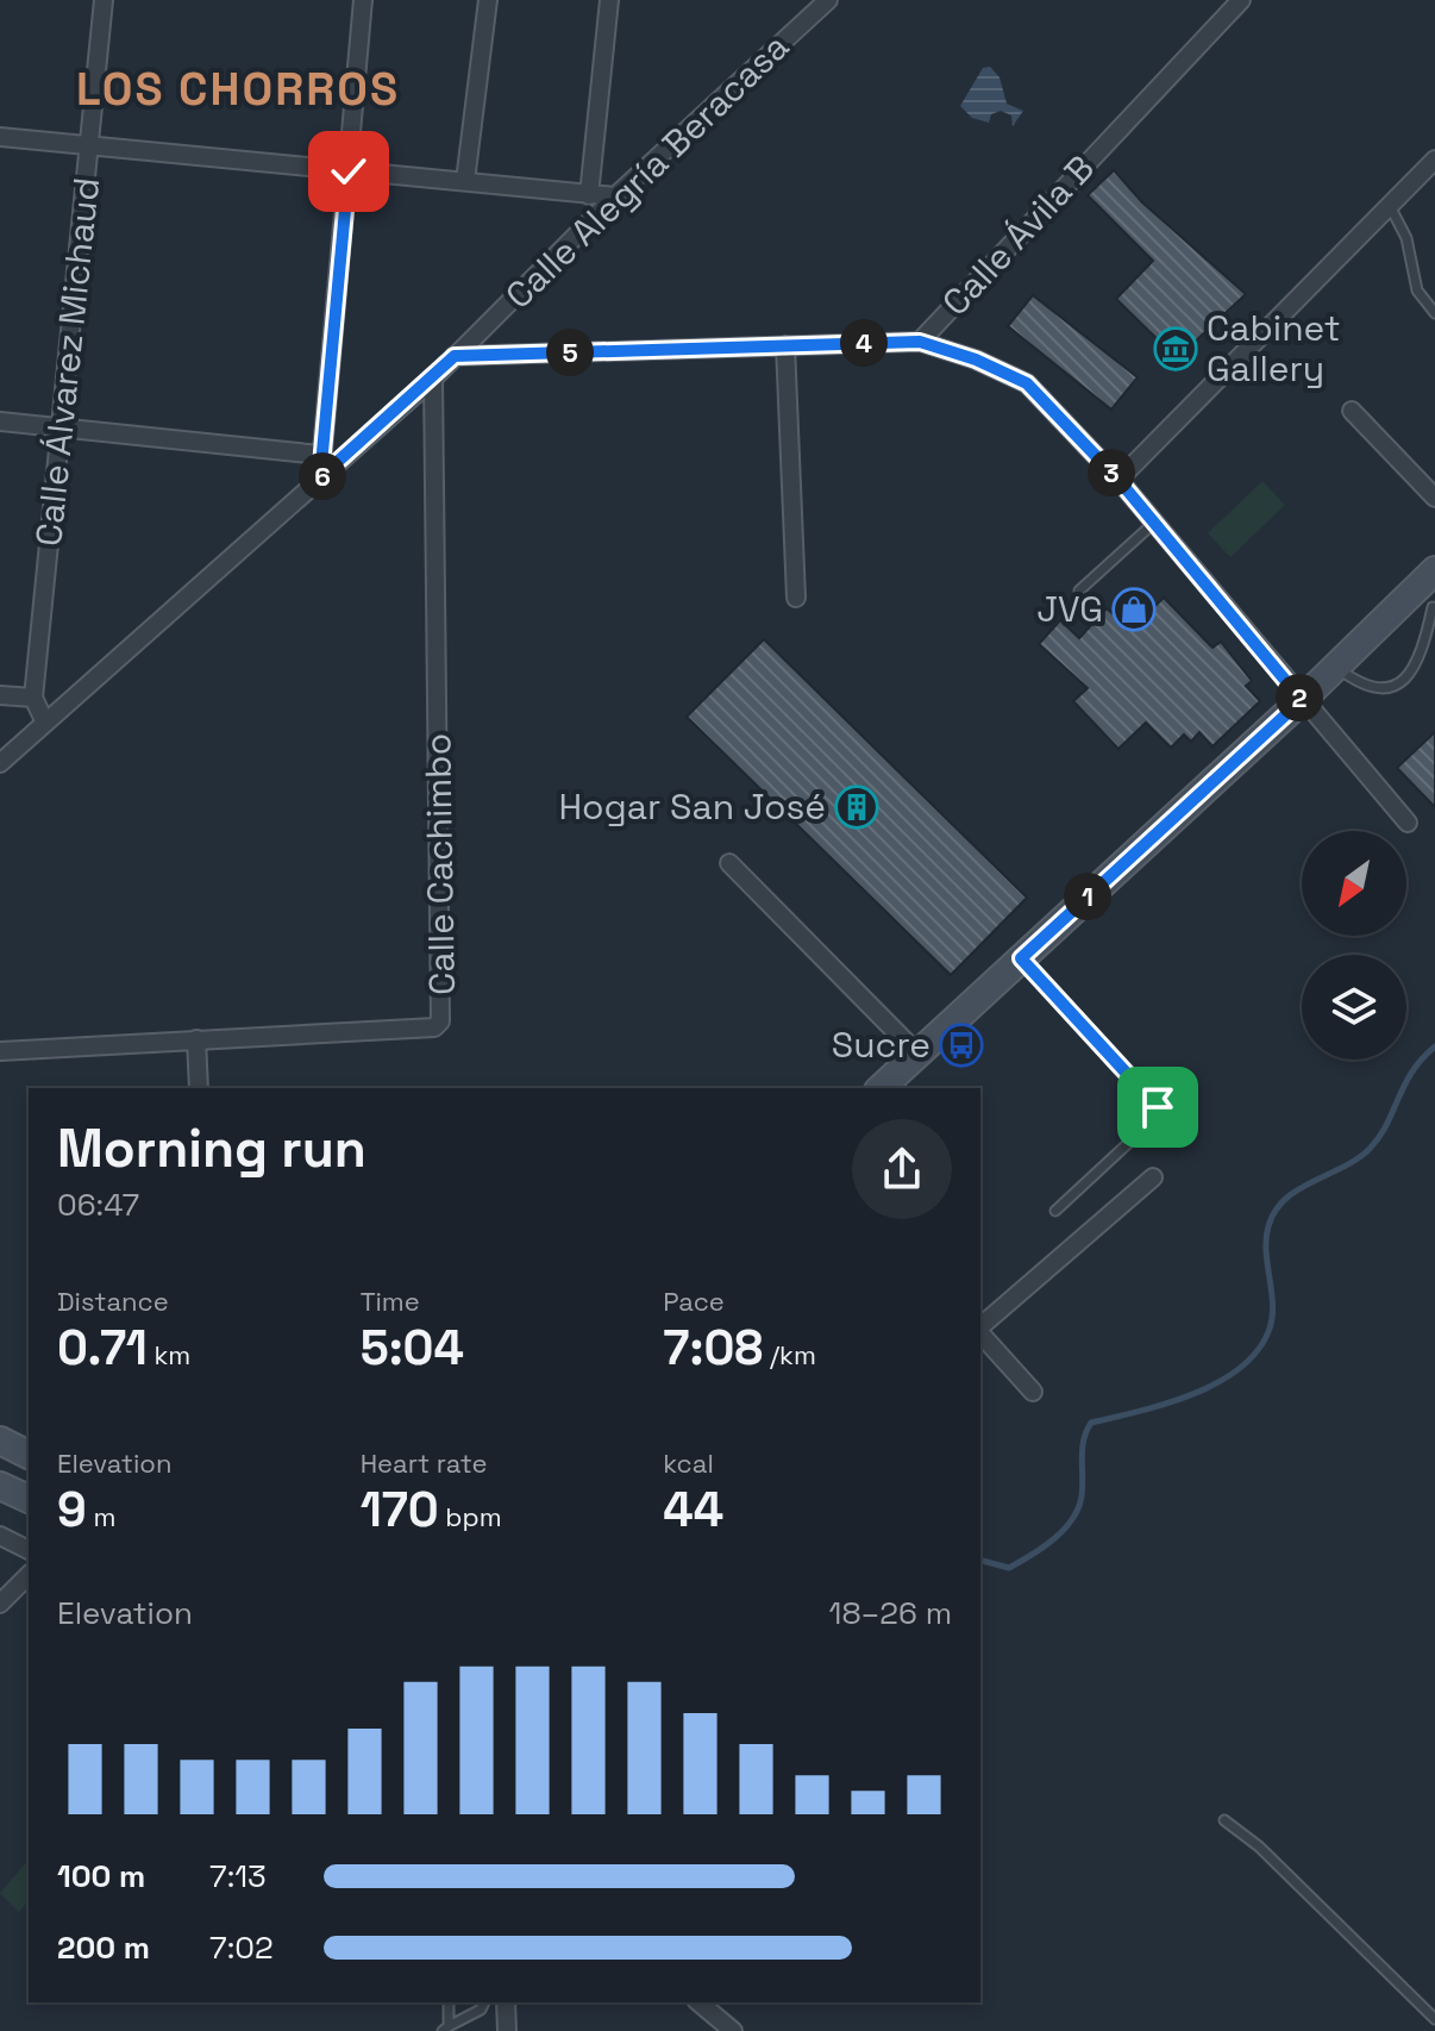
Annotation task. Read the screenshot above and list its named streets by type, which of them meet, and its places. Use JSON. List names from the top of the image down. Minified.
{"streets":{"street":["Calle Alegría Beracasa","Calle Ávila B","Calle Álvarez Michaud","Calle Cachimbo"]},"crossings":[["Calle Alegría Beracasa","Calle Ávila B"],["Calle Alegría Beracasa","Calle Cachimbo"]],"districts":["LOS CHORROS"],"places":{"museum":["Cabinet Gallery"],"shop":["JVG"],"building":["Hogar San José"],"bus stop":["Sucre"]},"north":"bottom left","page":{"pins":["4","5","3","6","2","1"],"heading":["Morning run","06:47"],"stats":[["Distance","0.71 km"],["Time","5:04"],["Pace","7:08 /km"],["Elevation","9 m"],["Heart rate","170 bpm"],["kcal","44"]],"chart":["Elevation","18–26 m"],"list":[{"name":"100 m","note":"7:13"},{"name":"200 m","note":"7:02"}]}}
